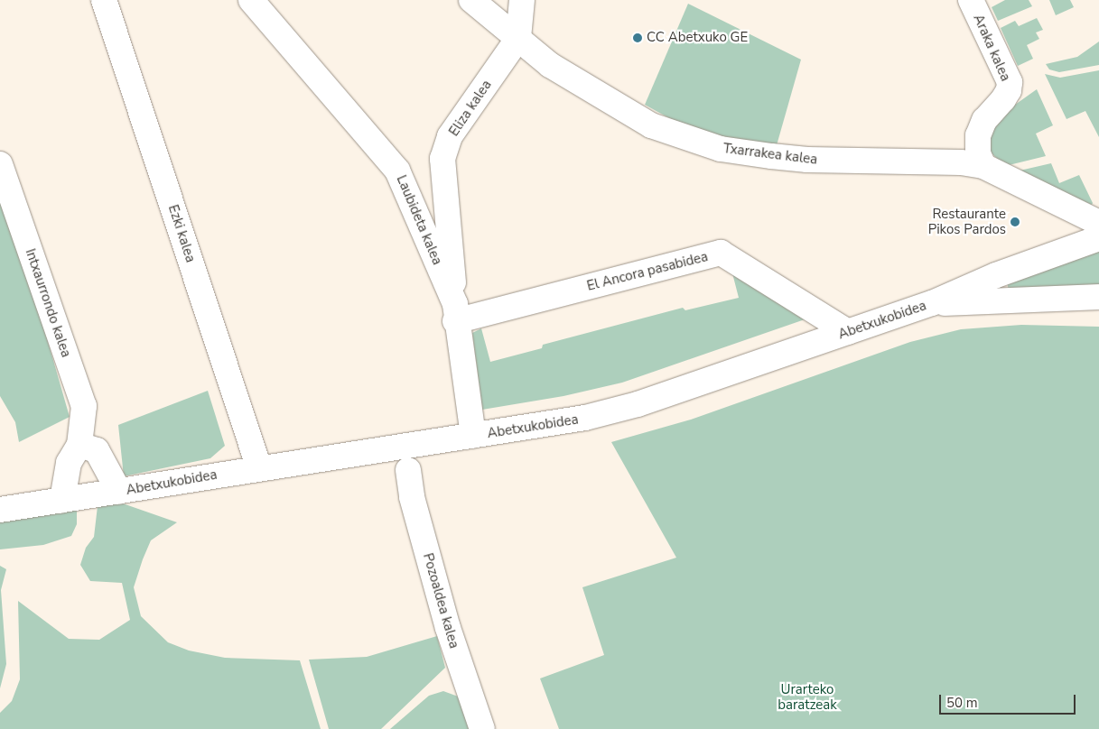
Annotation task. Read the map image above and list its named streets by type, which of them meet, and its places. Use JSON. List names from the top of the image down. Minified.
{"streets":{"street":["Araka kalea","Eliza kalea","Txarrakea kalea","Laubideta kalea","Ezki kalea","El Ancora pasabidea","Intxaurrondo kalea","Abetxukobidea","Pozoaldea kalea"]},"crossings":[["Araka kalea","Txarrakea kalea"],["Eliza kalea","Txarrakea kalea"],["Eliza kalea","Laubideta kalea"],["Eliza kalea","El Ancora pasabidea"],["Laubideta kalea","El Ancora pasabidea"],["Laubideta kalea","Abetxukobidea"],["Ezki kalea","Abetxukobidea"],["El Ancora pasabidea","Abetxukobidea"],["Intxaurrondo kalea","Abetxukobidea"]],"parks":["Urarteko baratzeak"],"places":["CC Abetxuko GE","Restaurante Pikos Pardos"],"scale_bar":"50 m"}
